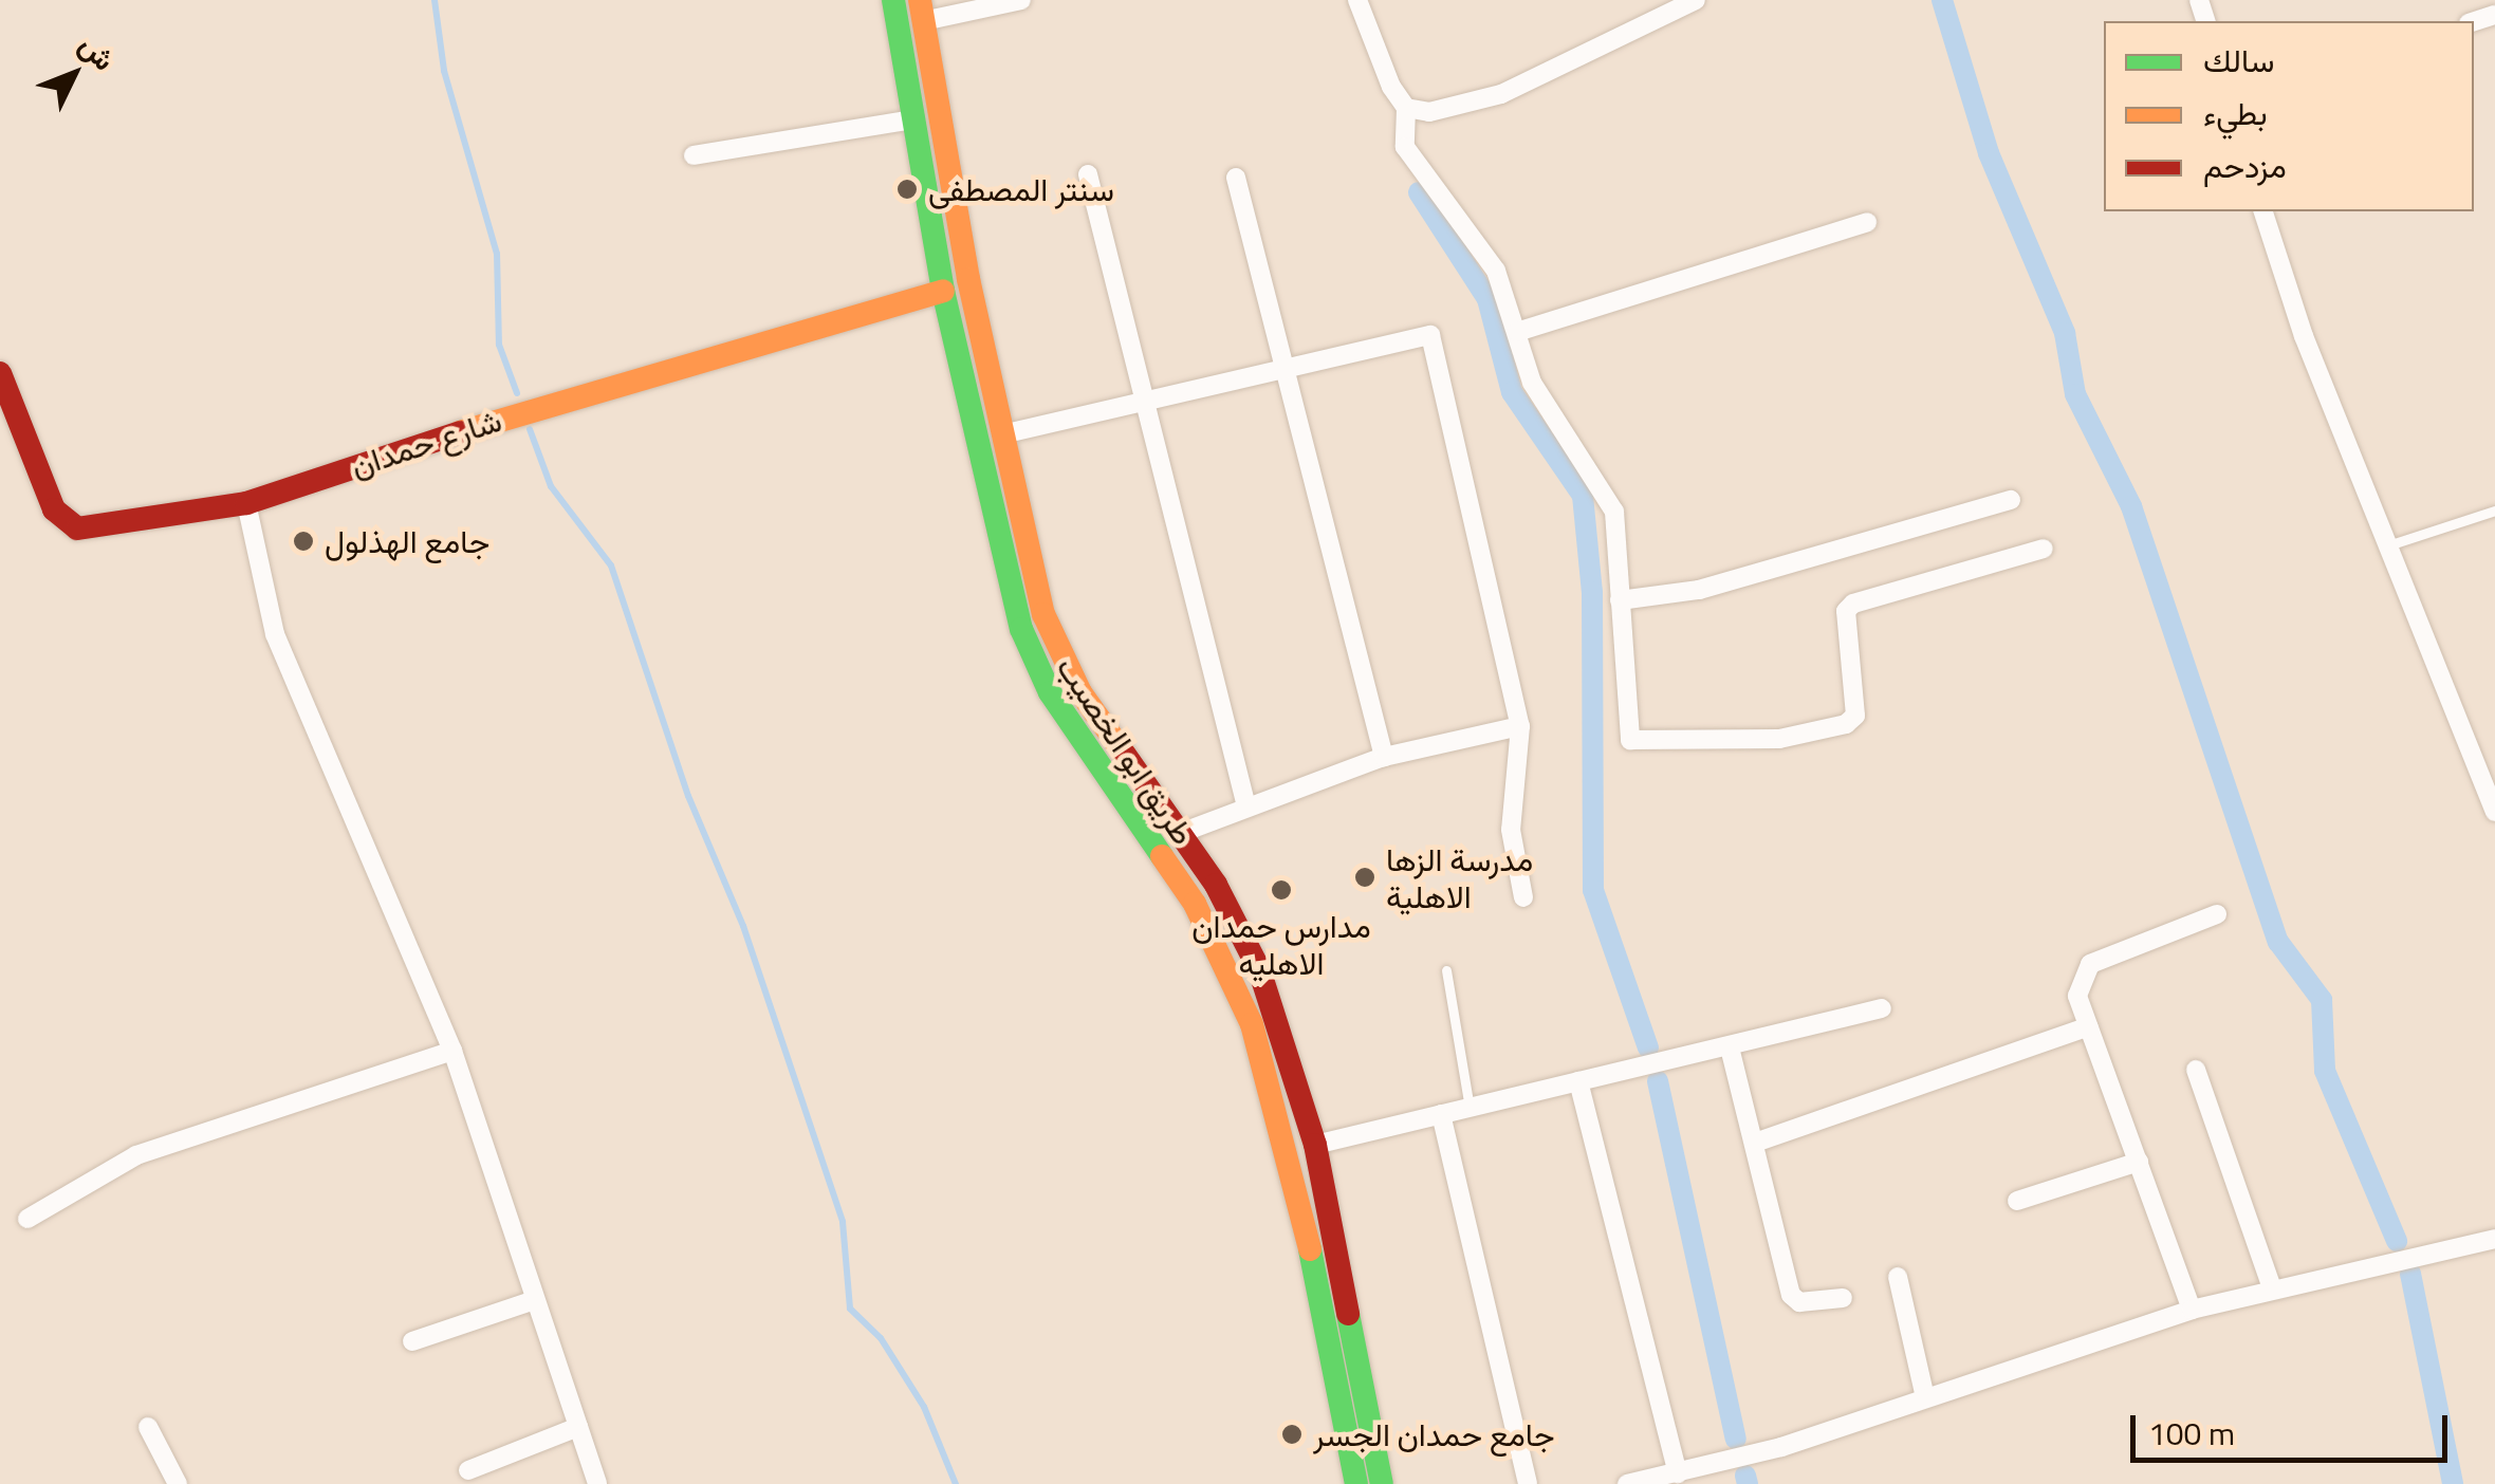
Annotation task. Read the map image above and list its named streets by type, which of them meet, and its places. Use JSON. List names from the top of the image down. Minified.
{"streets":{"main road":["شارع حمدان","طريق ابو الخصيب"]},"crossings":[["شارع حمدان","طريق ابو الخصيب"]],"places":["سنتر المصطفى","جامع الهذلول","مدرسة الزها الاهلية","مدارس حمدان الاهليه","جامع حمدان الجسر"],"legend":["سالك","بطيء","مزدحم"],"scale_bar":"100 m","north":"top right"}
